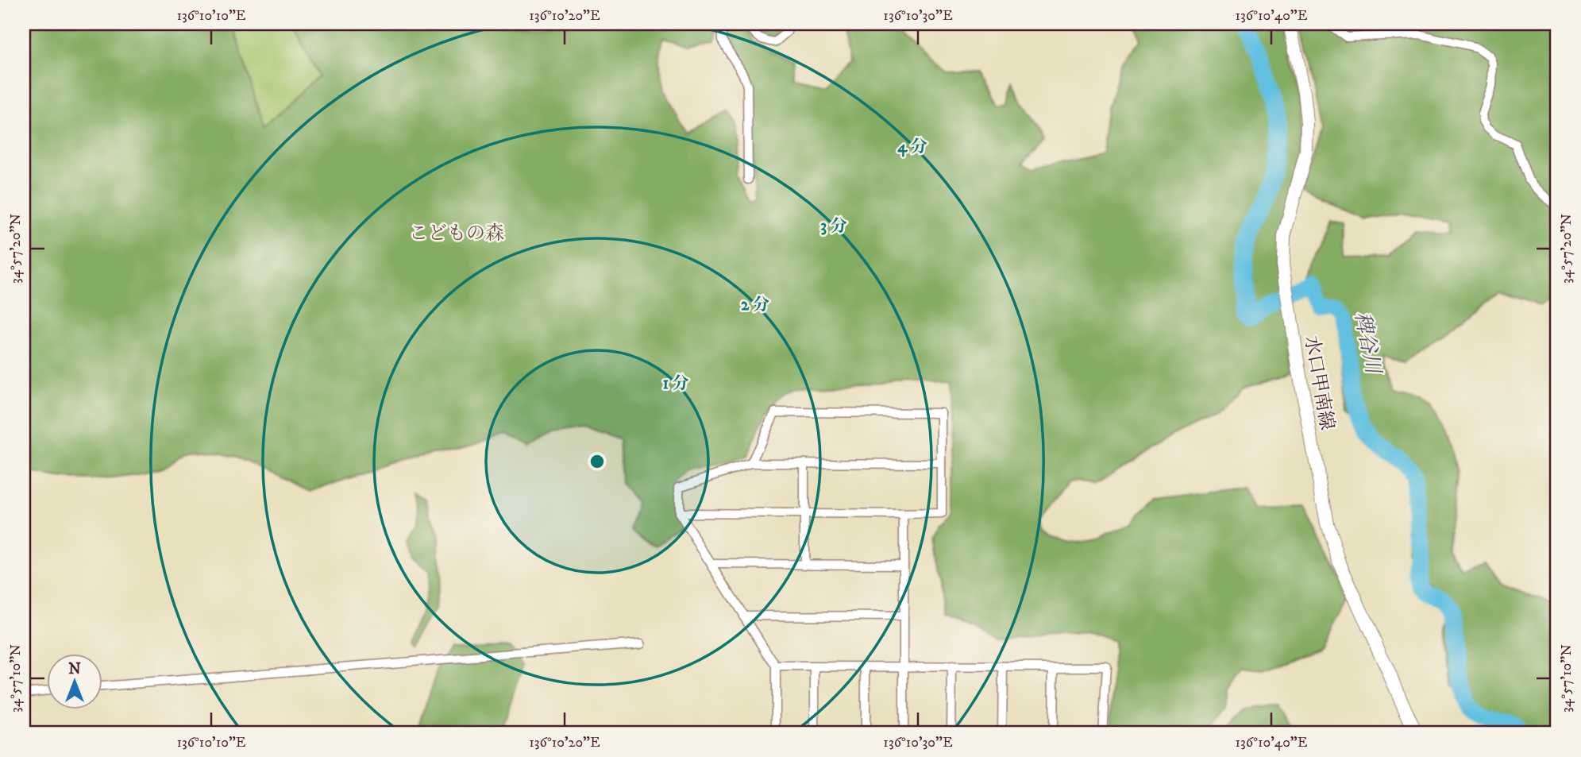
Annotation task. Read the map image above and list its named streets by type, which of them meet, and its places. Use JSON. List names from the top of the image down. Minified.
{"streets":{"main road":["水口甲南線"]},"water":["稗谷川"],"parks":["こどもの森"],"north":"top","coordinates":["136°10'10\"E","136°10'20\"E","136°10'30\"E","136°10'40\"E","34°57'20\"N","34°57'10\"N"],"rings":["4 分","3 分","2 分","1 分"]}
